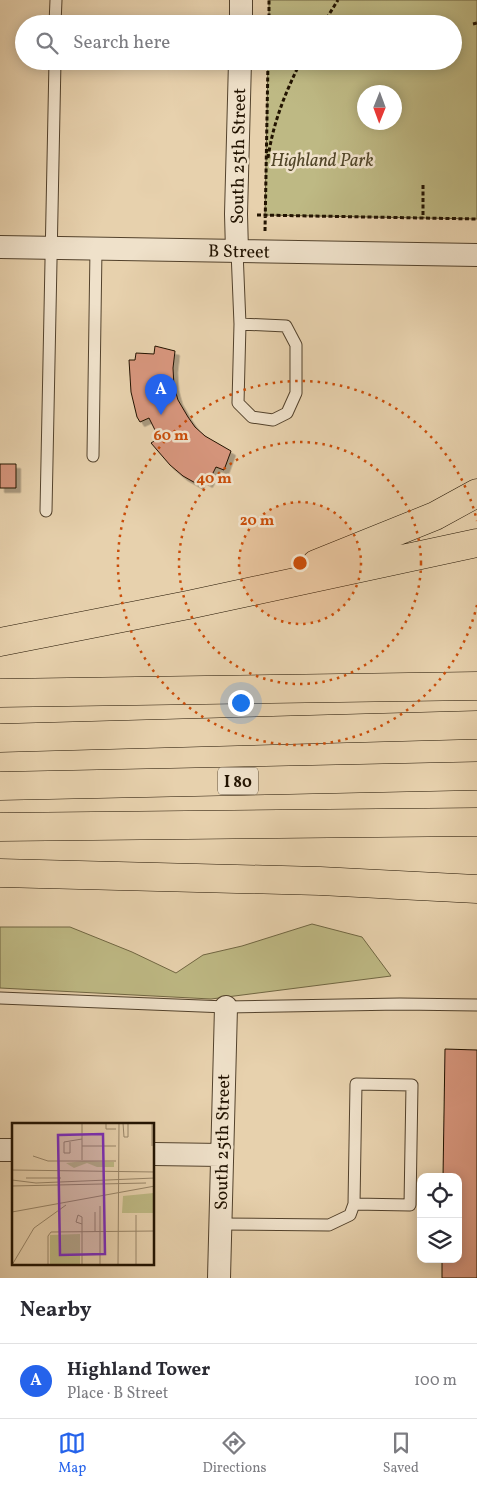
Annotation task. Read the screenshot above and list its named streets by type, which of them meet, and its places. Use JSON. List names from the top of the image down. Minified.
{"streets":{"highway":["I 80"],"street":["South 25th Street","B Street"]},"crossings":[["South 25th Street","B Street"]],"parks":["Highland Park"],"north":"bottom","page":{"search":"Search here","pins":"A","heading":"Nearby","list":[{"mark":"A","name":"Highland Tower","note":"Place · B Street","value":"100 m"}],"nav":["Map","Directions","Saved"]},"rings":["60 m","40 m","20 m"]}
